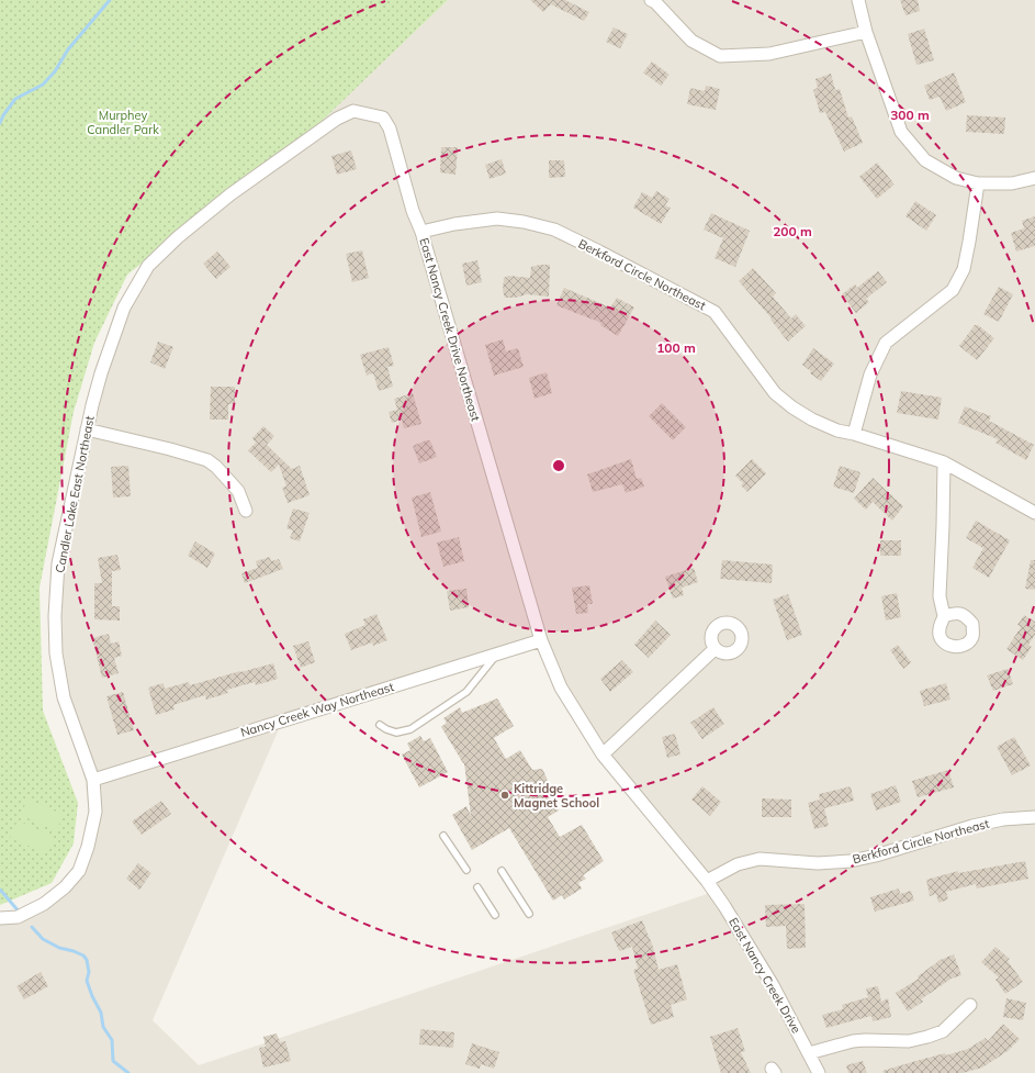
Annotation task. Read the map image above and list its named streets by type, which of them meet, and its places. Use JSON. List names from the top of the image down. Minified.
{"streets":{"street":["Berkford Circle Northeast","East Nancy Creek Drive Northeast","Candler Lake East Northeast","Nancy Creek Way Northeast","East Nancy Creek Drive"]},"crossings":[["Berkford Circle Northeast","East Nancy Creek Drive Northeast"],["Berkford Circle Northeast","East Nancy Creek Drive"],["East Nancy Creek Drive Northeast","Candler Lake East Northeast"],["East Nancy Creek Drive Northeast","Nancy Creek Way Northeast"],["Candler Lake East Northeast","Nancy Creek Way Northeast"]],"parks":["Murphey Candler Park"],"places":["Kittridge Magnet School"],"rings":["300 m","200 m","100 m"]}
